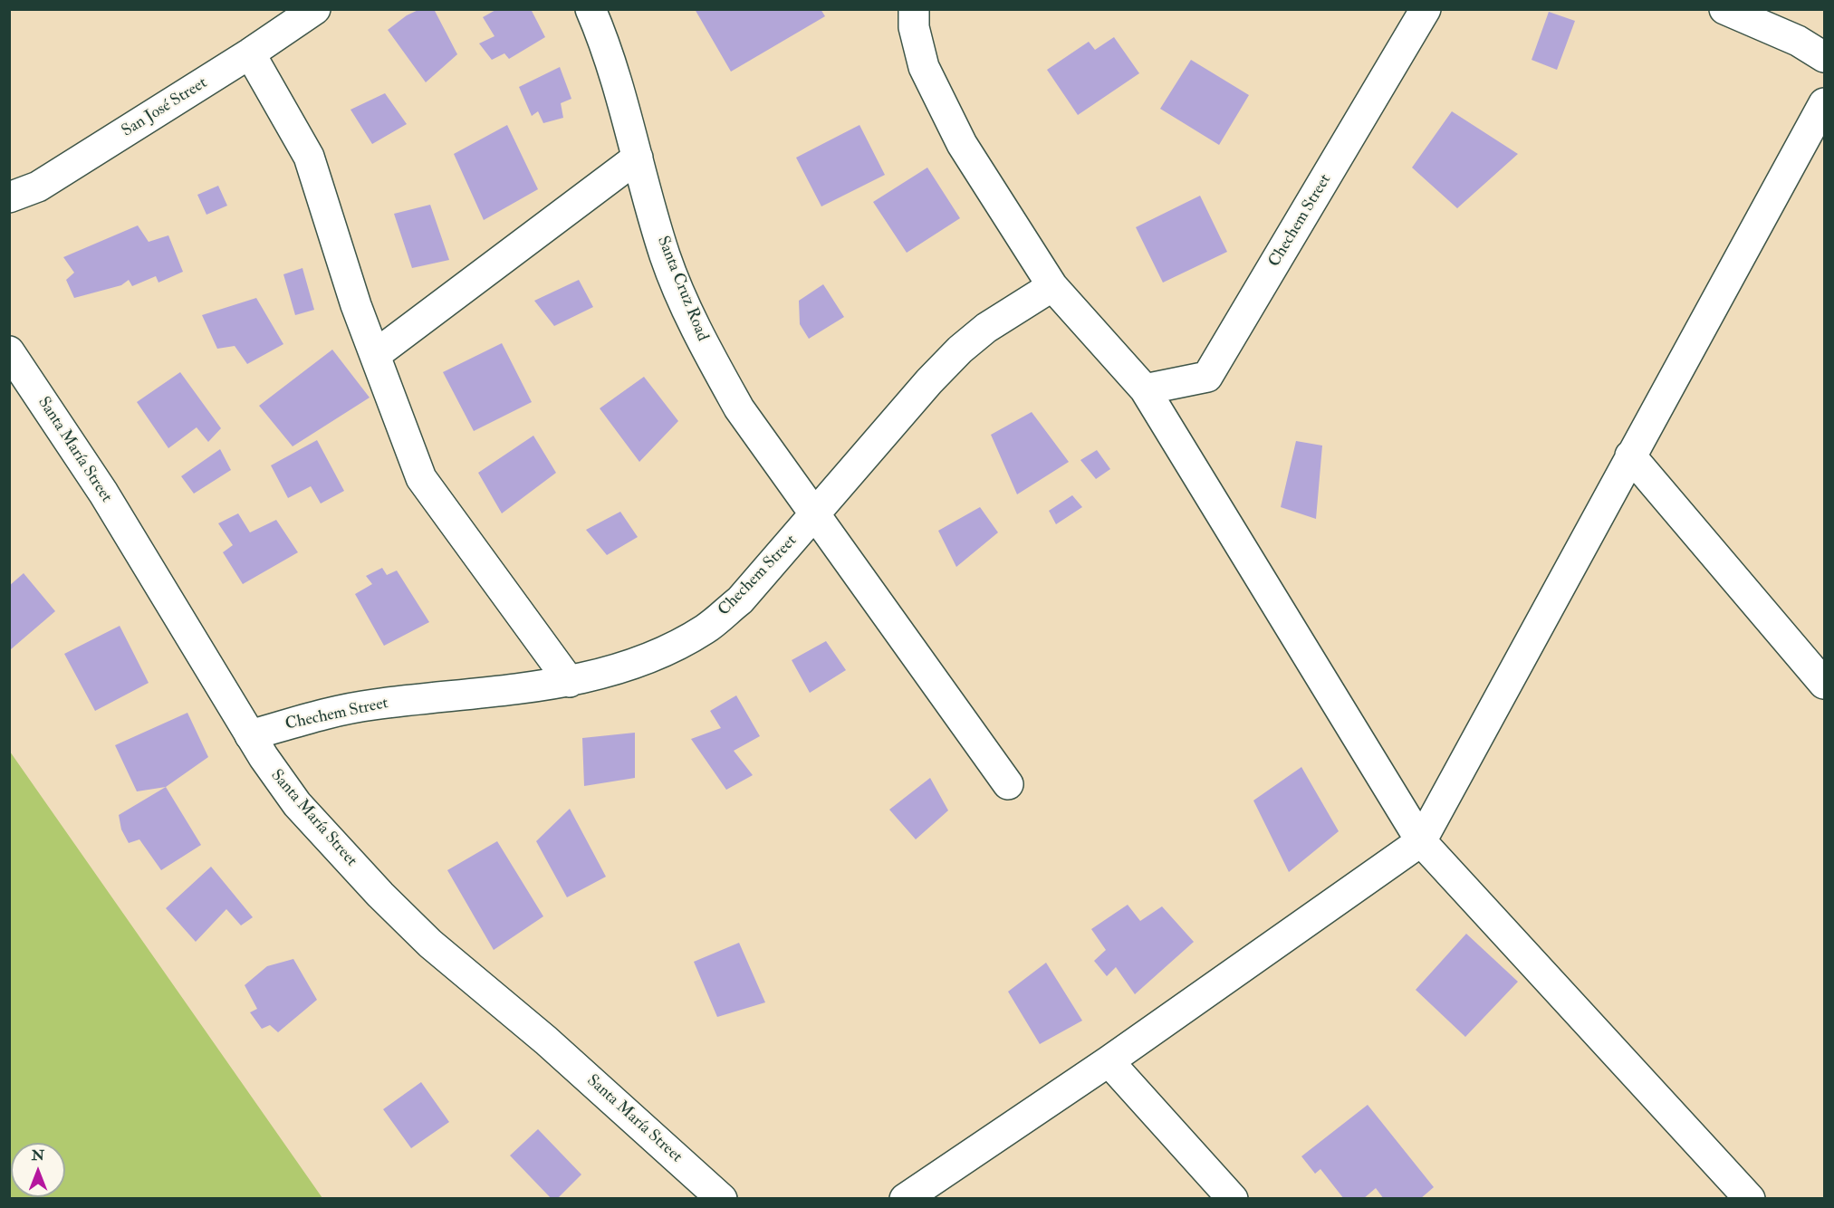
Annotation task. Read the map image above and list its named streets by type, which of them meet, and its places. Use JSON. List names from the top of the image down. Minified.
{"streets":{"street":["San José Street","Chechem Street","Santa Cruz Road","Santa María Street"]},"crossings":[["Chechem Street","Santa Cruz Road"],["Chechem Street","Santa María Street"]],"north":"top"}
